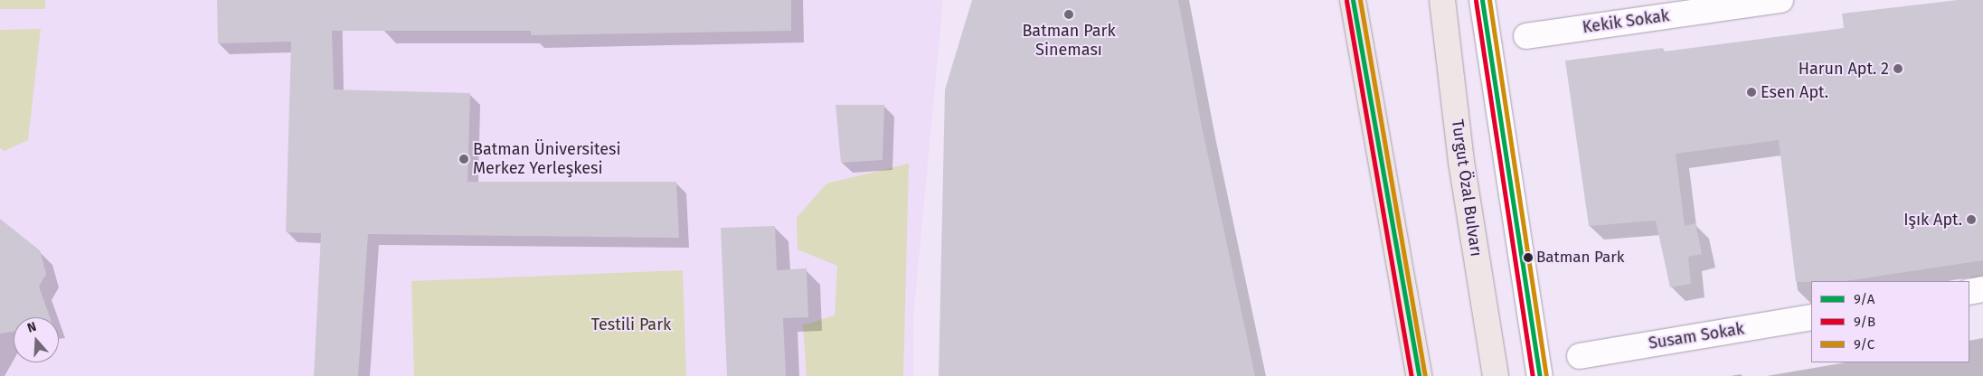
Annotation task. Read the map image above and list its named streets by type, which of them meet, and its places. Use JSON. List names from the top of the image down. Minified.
{"streets":{"main road":["Turgut Özal Bulvarı"],"street":["Kekik Sokak","Susam Sokak"]},"parks":["Testili Park"],"places":["Batman Park Sineması","Harun Apt. 2","Esen Apt.","Batman Üniversitesi Merkez Yerleşkesi","Işık Apt.","Batman Park"],"lines":["transit line 9/A","transit line 9/C","transit line 9/B"],"legend":["9/A","9/B","9/C"],"north":"top"}
